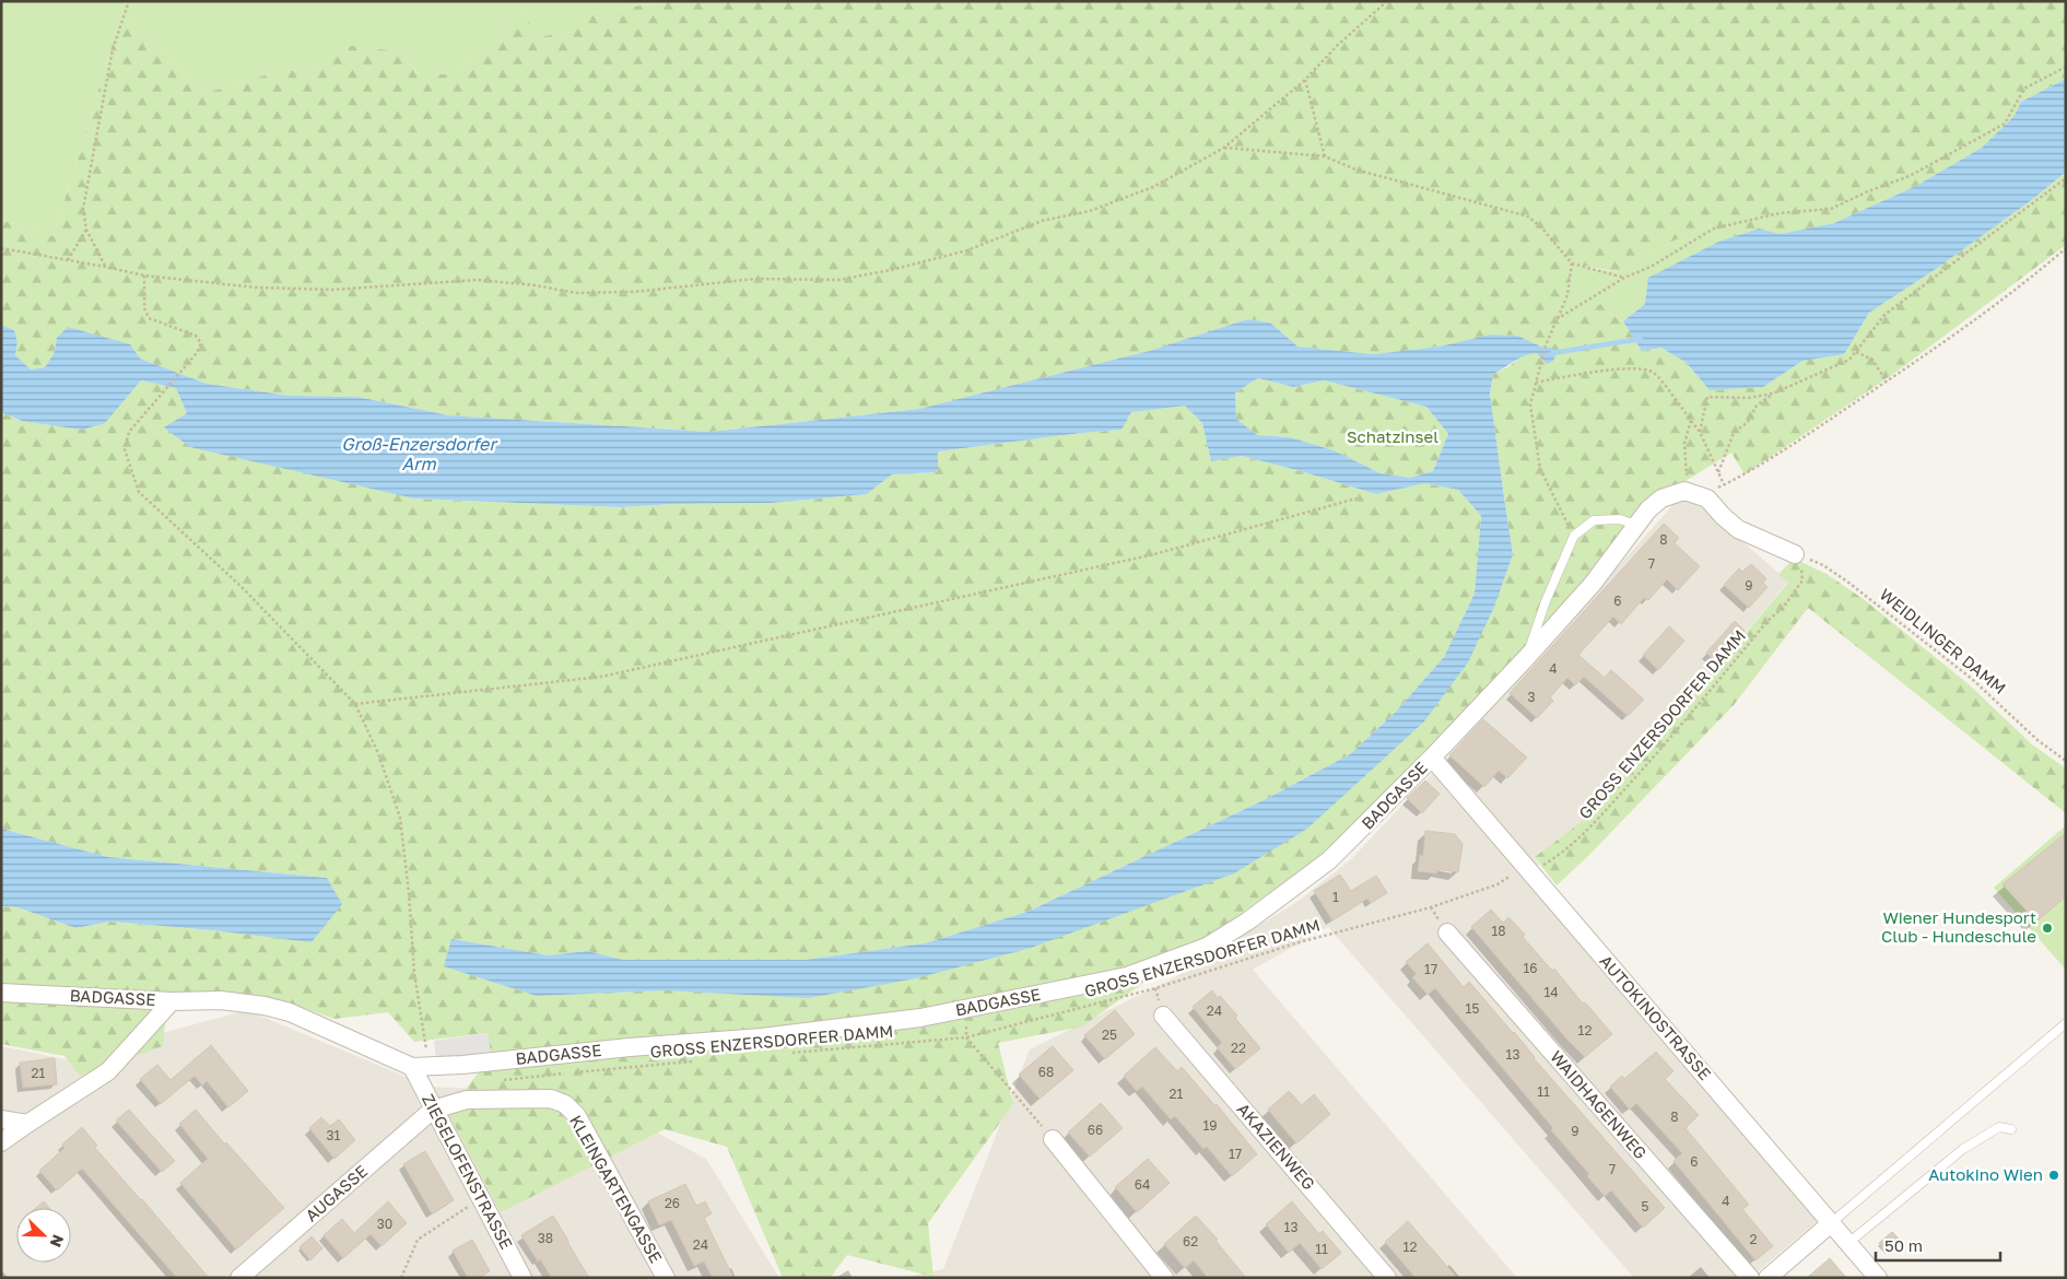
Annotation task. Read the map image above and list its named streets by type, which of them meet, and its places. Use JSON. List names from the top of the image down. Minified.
{"streets":{"street":["BADGASSE","AUTOKINOSTRASSE","WAIDHAGENWEG","AKAZIENWEG","ZIEGELOFENSTRASSE","KLEINGARTENGASSE","AUGASSE"],"path":["WEIDLINGER DAMM","GROSS ENZERSDORFER DAMM"]},"crossings":[["WEIDLINGER DAMM","GROSS ENZERSDORFER DAMM"],["GROSS ENZERSDORFER DAMM","AUTOKINOSTRASSE"],["BADGASSE","AUTOKINOSTRASSE"],["BADGASSE","ZIEGELOFENSTRASSE"],["ZIEGELOFENSTRASSE","KLEINGARTENGASSE"],["ZIEGELOFENSTRASSE","AUGASSE"],["KLEINGARTENGASSE","AUGASSE"]],"water":["Groß-Enzersdorfer Arm"],"parks":["Schatzinsel"],"places":["Wiener Hundesport Club - Hundeschule","Autokino Wien"],"house_numbers":["8","7","9","6","4","3","1","18","16","17","14","15","24","12","25","22","13","68","21","11","21","8","19","66","9","31","17","6","7","64","4","26","5","30","13","38","2","62","24","12","11"],"scale_bar":"50 m","north":"bottom right"}
